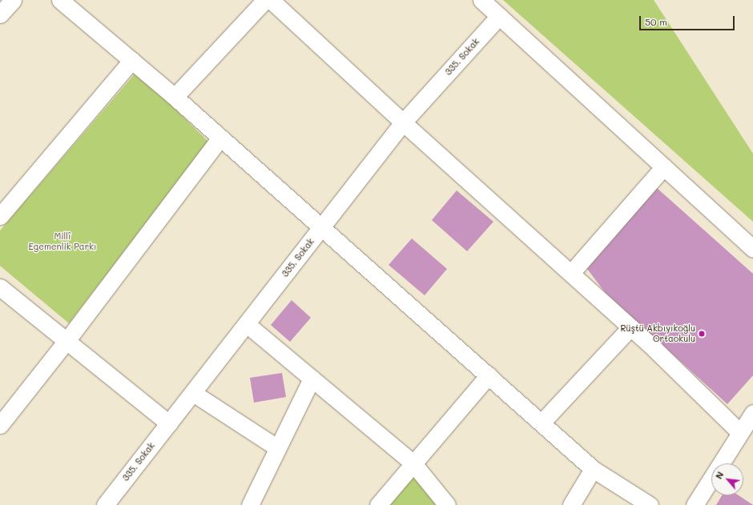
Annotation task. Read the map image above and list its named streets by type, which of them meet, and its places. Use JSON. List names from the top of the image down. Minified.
{"streets":{"street":["335. Sokak"]},"parks":["Millî Egemenlik Parkı"],"places":["Rüştü Akbıyıkoğlu Ortaokulu"],"scale_bar":"50 m","north":"top left"}
